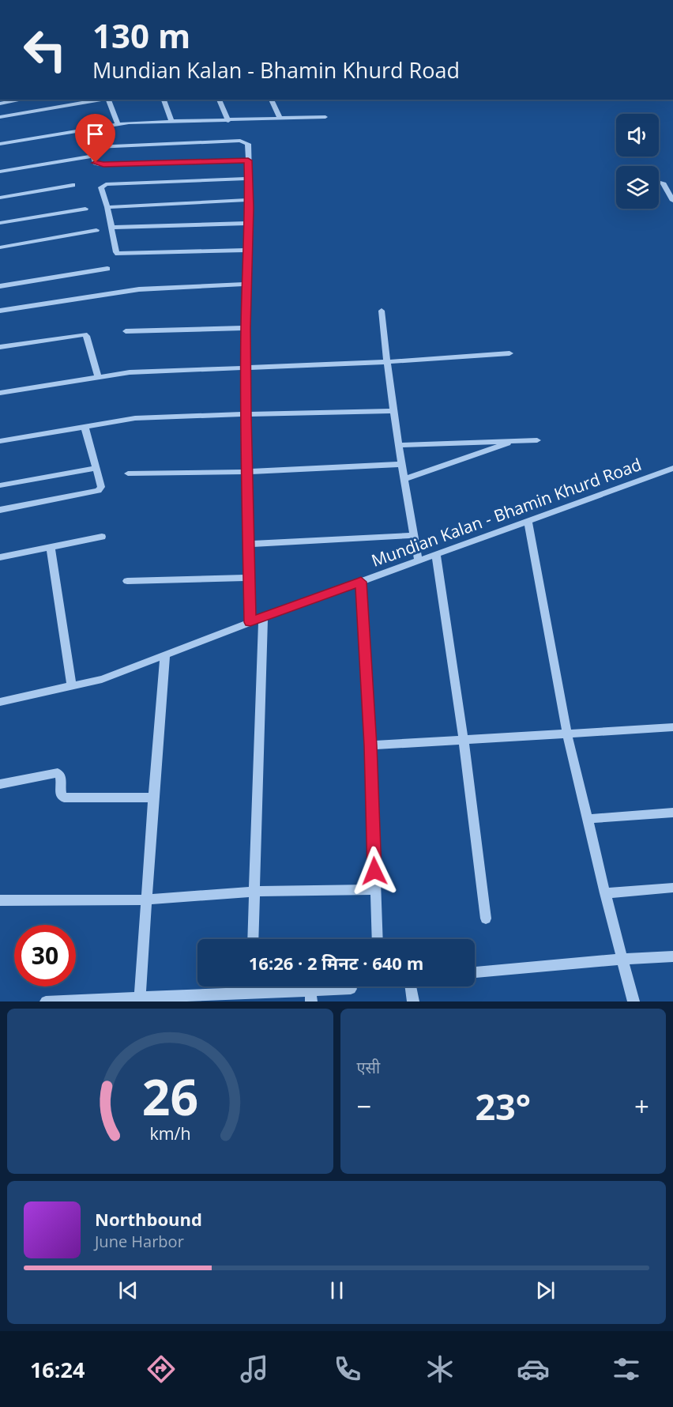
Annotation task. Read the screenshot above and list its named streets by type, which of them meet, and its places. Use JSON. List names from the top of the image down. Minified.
{"streets":{"street":["Mundian Kalan - Bhamin Khurd Road"]},"page":{"turn":["130 m","Mundian Kalan - Bhamin Khurd Road"],"limit":"30","trip":"16:26 · 2 मिनट · 640 m","tile":"एसी","heat":["−","23°","+"],"song":["Northbound","June Harbor"],"tabs":"16:24","gauge":["26","km/h"]}}
